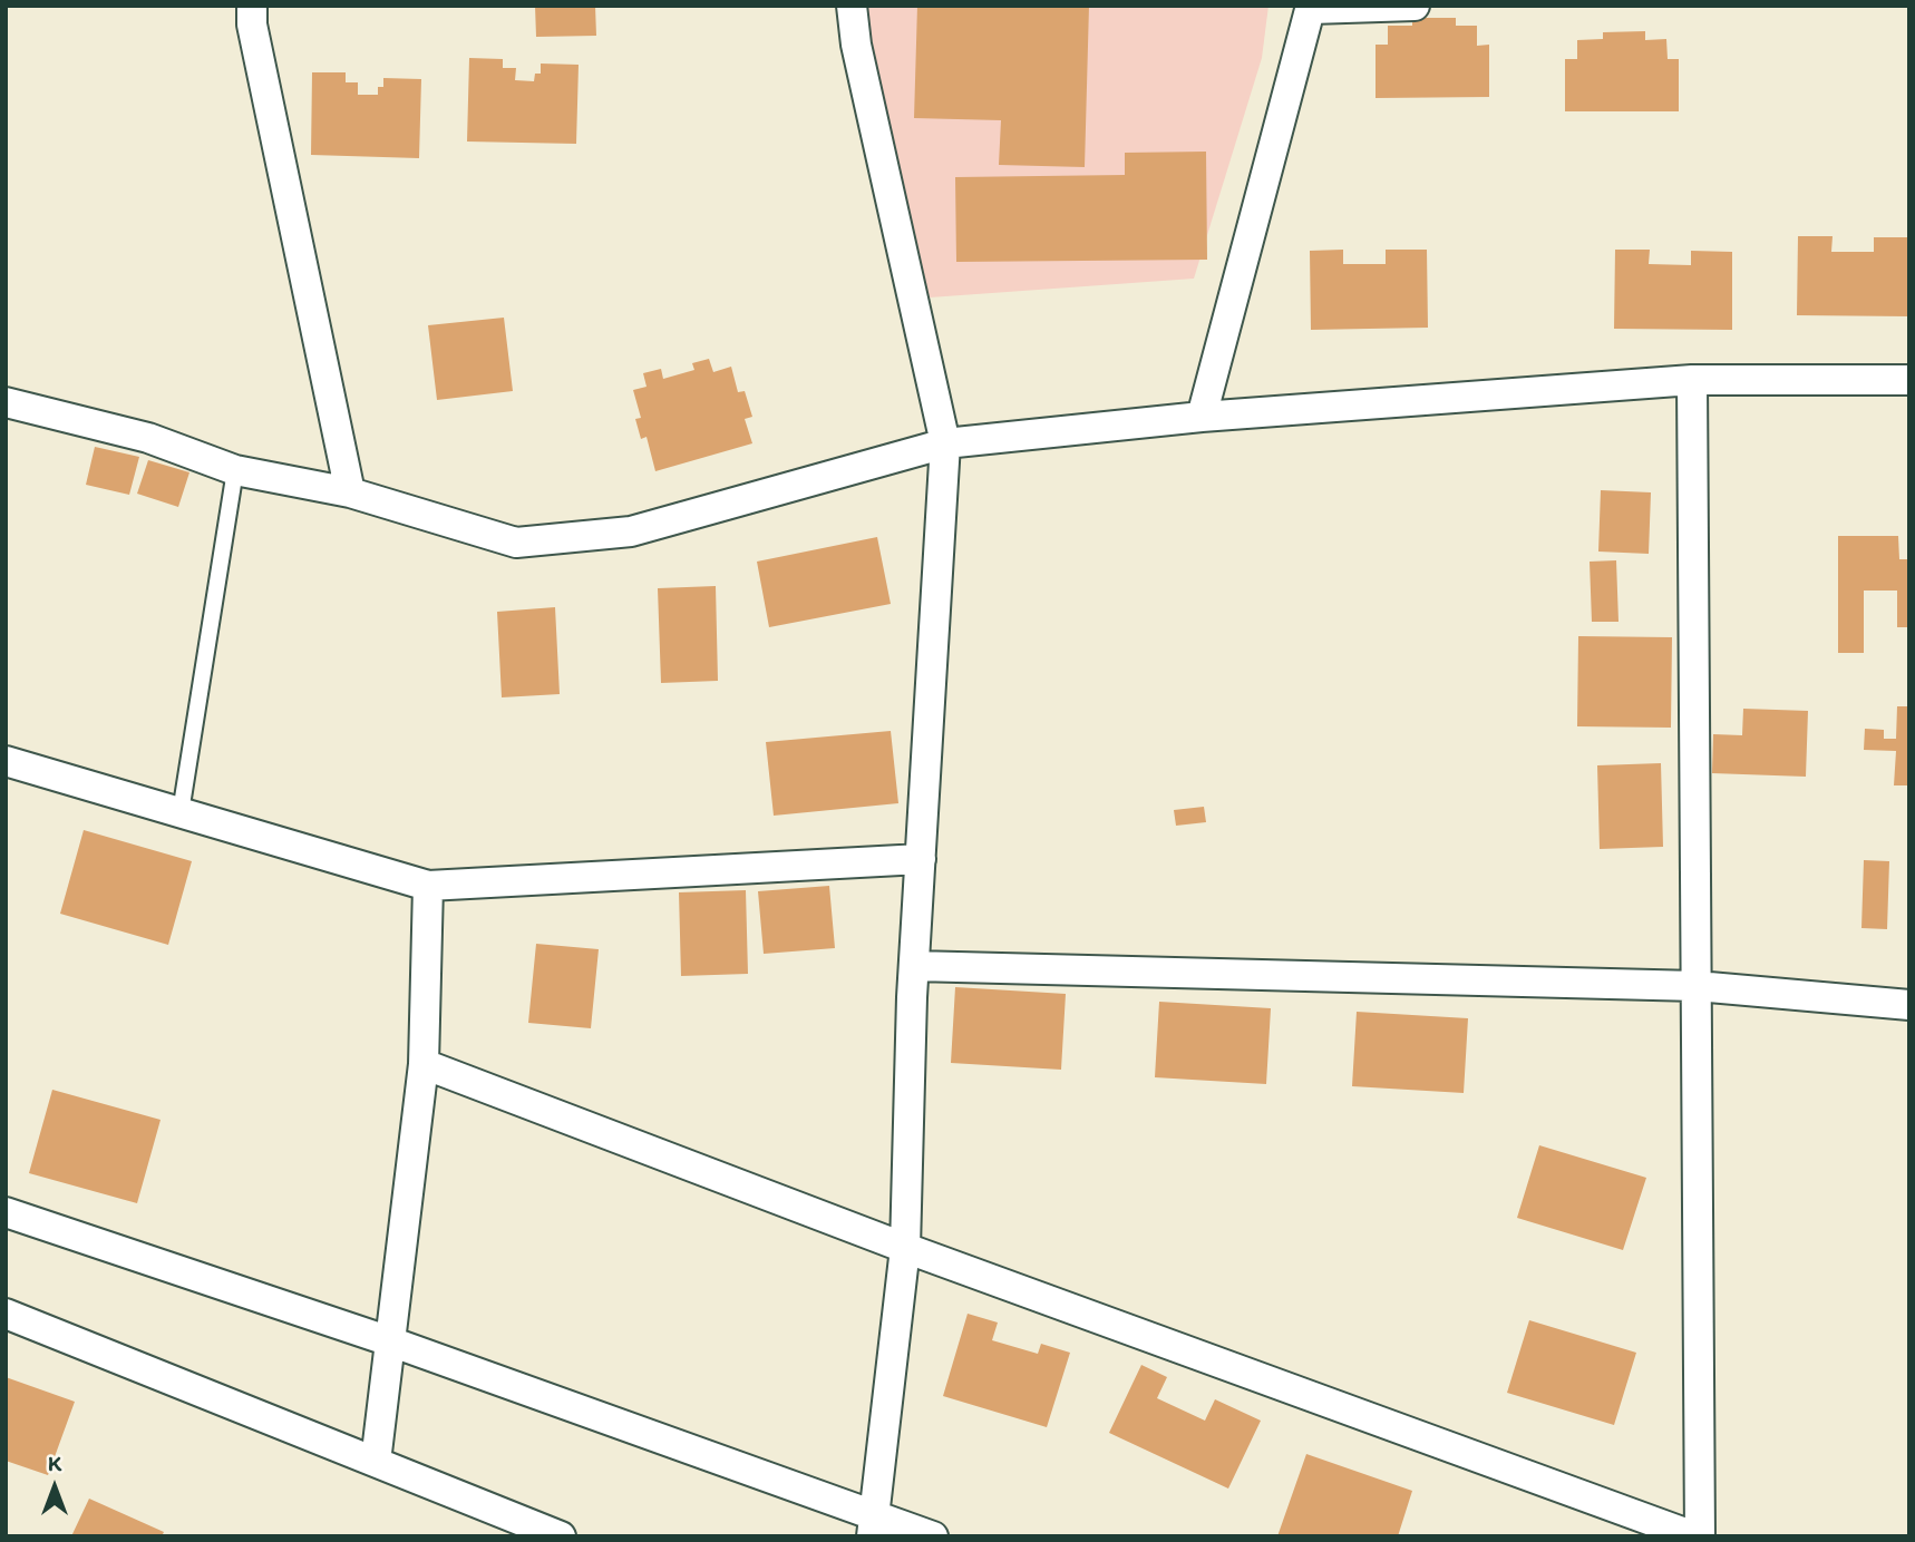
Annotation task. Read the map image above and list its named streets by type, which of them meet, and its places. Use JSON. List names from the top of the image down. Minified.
{"north":"top"}
